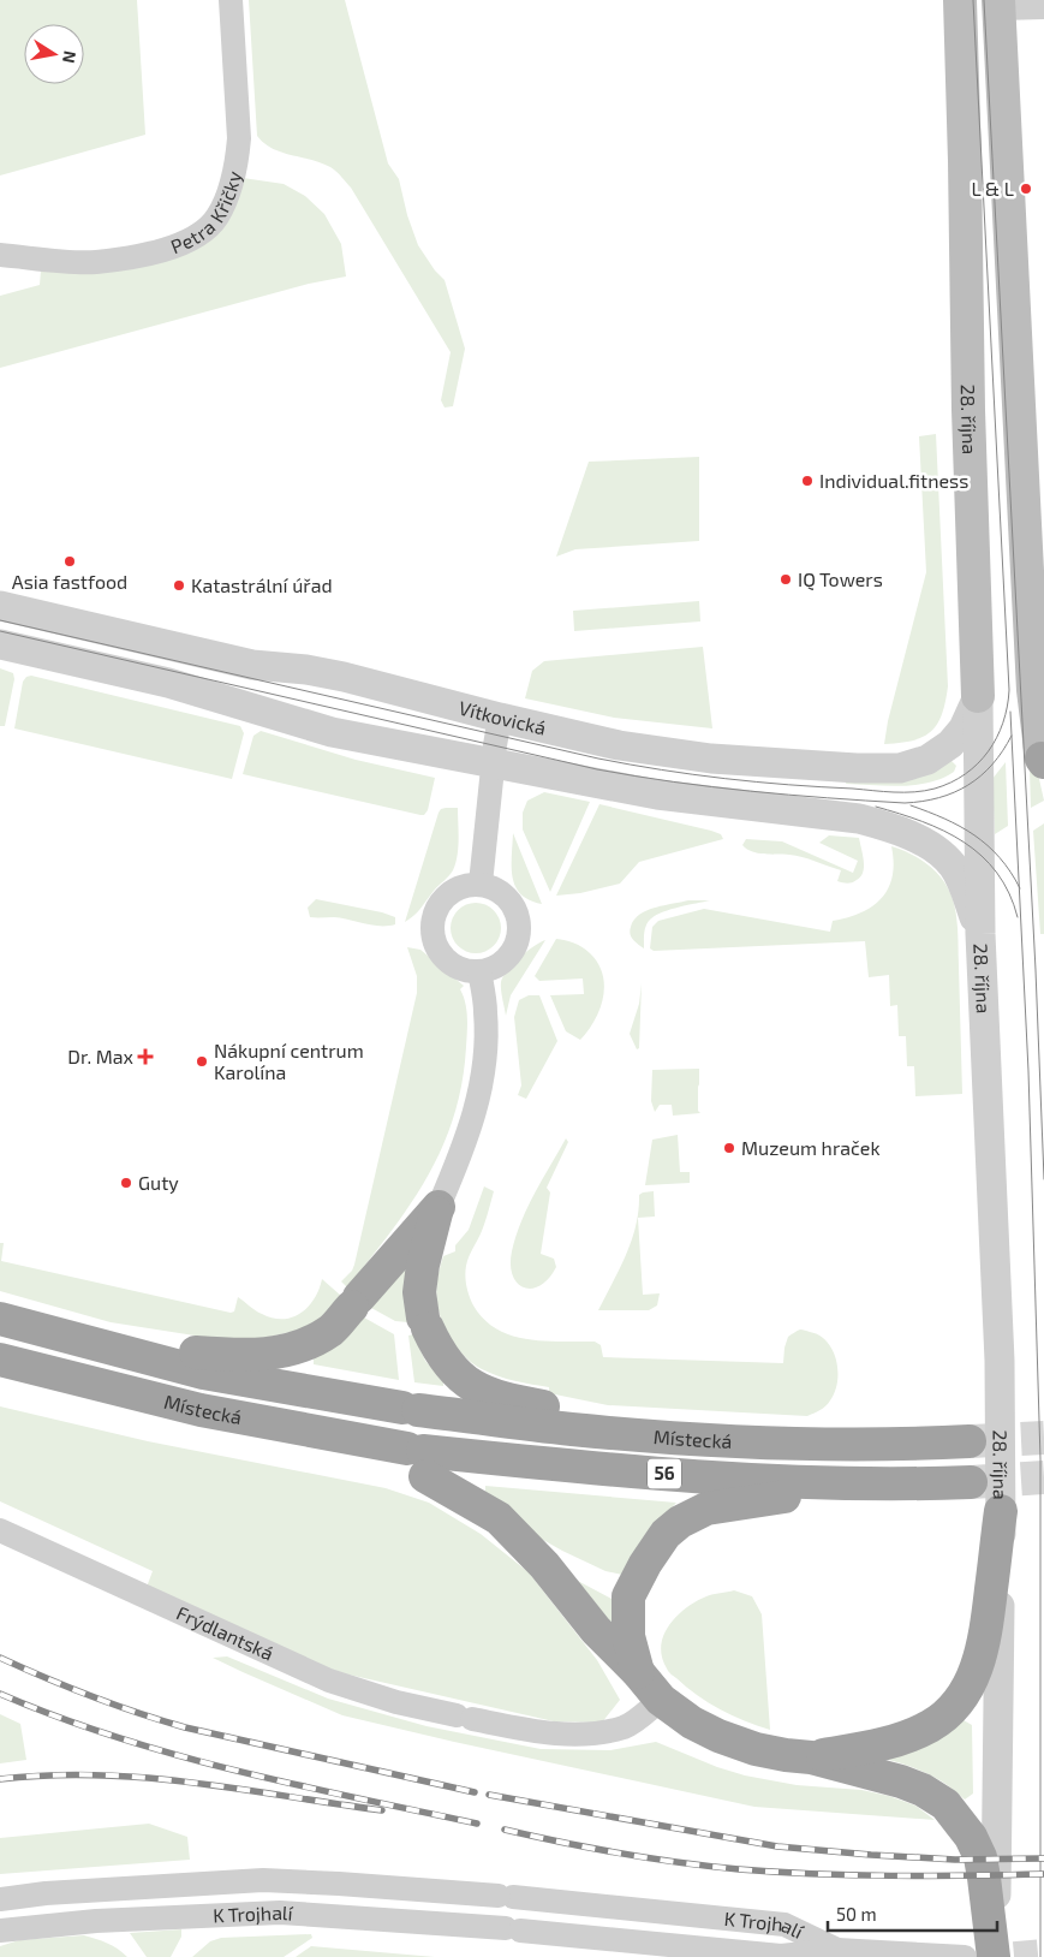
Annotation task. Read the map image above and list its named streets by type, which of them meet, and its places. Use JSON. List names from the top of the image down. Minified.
{"streets":{"highway":["Místecká","56"],"main road":["28. října"],"street":["Petra Křičky","Vítkovická","Frýdlantská","K Trojhalí"]},"crossings":[["28. října","Vítkovická"],["28. října","56"],["Místecká","56"],["56","Frýdlantská"]],"places":{"other":["L & L","Individual.fitness","Asia fastfood","IQ Towers","Katastrální úřad","Nákupní centrum Karolína","Muzeum hraček","Guty"],"health":["Dr. Max"]},"scale_bar":"50 m","north":"right"}
